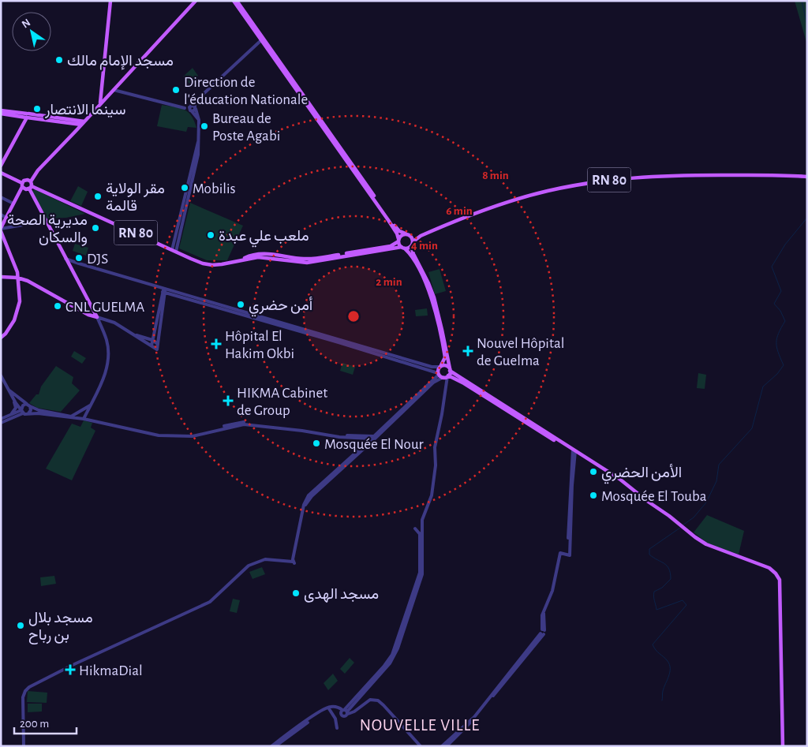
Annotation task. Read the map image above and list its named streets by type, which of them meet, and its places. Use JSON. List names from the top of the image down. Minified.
{"streets":{"main road":["RN 80"]},"districts":["NOUVELLE VILLE"],"places":{"other":["مسجد الإمام مالك","Direction de l'éducation Nationale","سينما الانتصار","Bureau de Poste Agabi","Mobilis","مقر الولاية قالمة","مديرية الصحة والسكان","ملعب علي عبدة","DJS","أمن حضري","CNL GUELMA","Mosquée El Nour","الأمن الحضري","Mosquée El Touba","مسجد الهدى","مسجد بلال بن رباح"],"health":["Hôpital El Hakim Okbi","Nouvel Hôpital de Guelma","HIKMA Cabinet de Group","HikmaDial"]},"scale_bar":"200 m","north":"top left","rings":["8 min","6 min","4 min","2 min"]}
